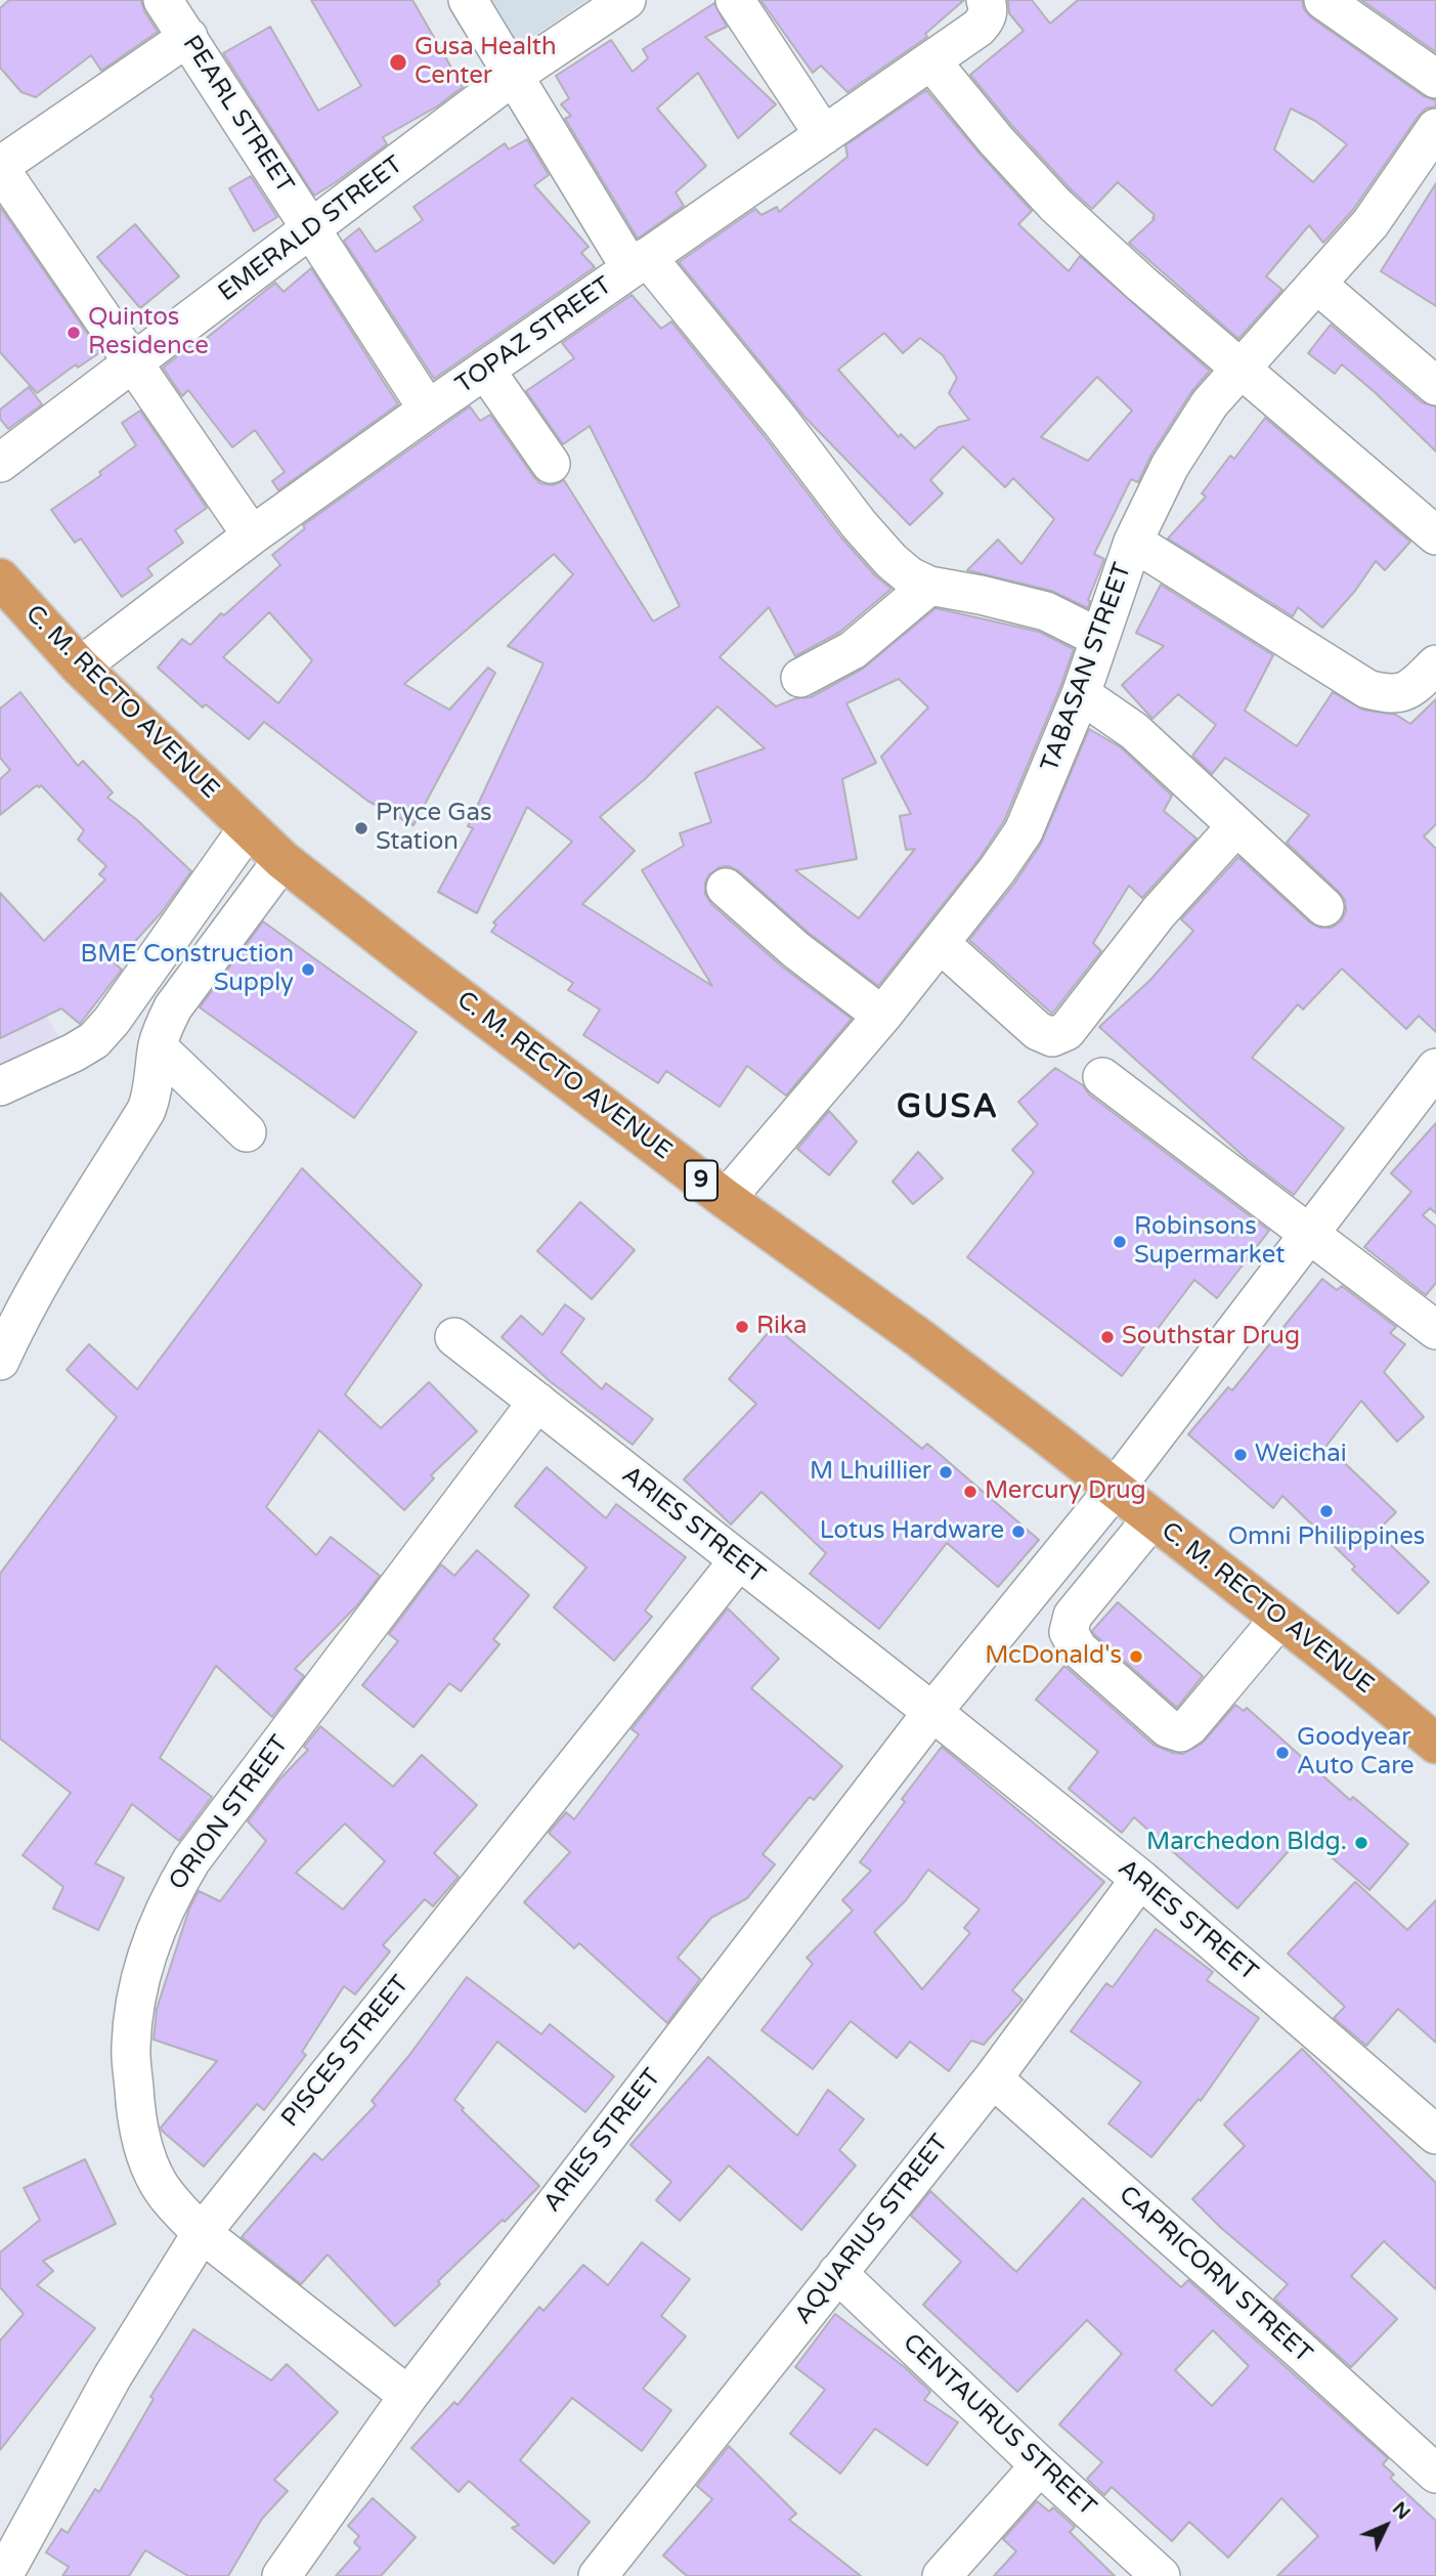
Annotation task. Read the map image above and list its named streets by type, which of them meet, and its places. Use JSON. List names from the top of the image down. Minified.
{"streets":{"highway":["C. M. RECTO AVENUE","9"],"street":["PEARL STREET","EMERALD STREET","TOPAZ STREET","TABASAN STREET","ARIES STREET","ORION STREET","PISCES STREET","AQUARIUS STREET","CAPRICORN STREET","CENTAURUS STREET"]},"crossings":[["PEARL STREET","EMERALD STREET"],["PEARL STREET","TOPAZ STREET"],["TOPAZ STREET","C. M. RECTO AVENUE"],["TABASAN STREET","C. M. RECTO AVENUE"],["C. M. RECTO AVENUE","ARIES STREET"],["ARIES STREET","ORION STREET"],["ARIES STREET","PISCES STREET"],["ARIES STREET","AQUARIUS STREET"],["ORION STREET","PISCES STREET"],["AQUARIUS STREET","CAPRICORN STREET"],["AQUARIUS STREET","CENTAURUS STREET"]],"districts":["GUSA"],"places":["Gusa Health Center","Quintos Residence","Pryce Gas Station","BME Construction Supply","Robinsons Supermarket","Rika","Southstar Drug","Weichai","M Lhuillier","Mercury Drug","Omni Philippines","Lotus Hardware","McDonald's","Goodyear Auto Care","Marchedon Bldg."],"north":"top right"}
